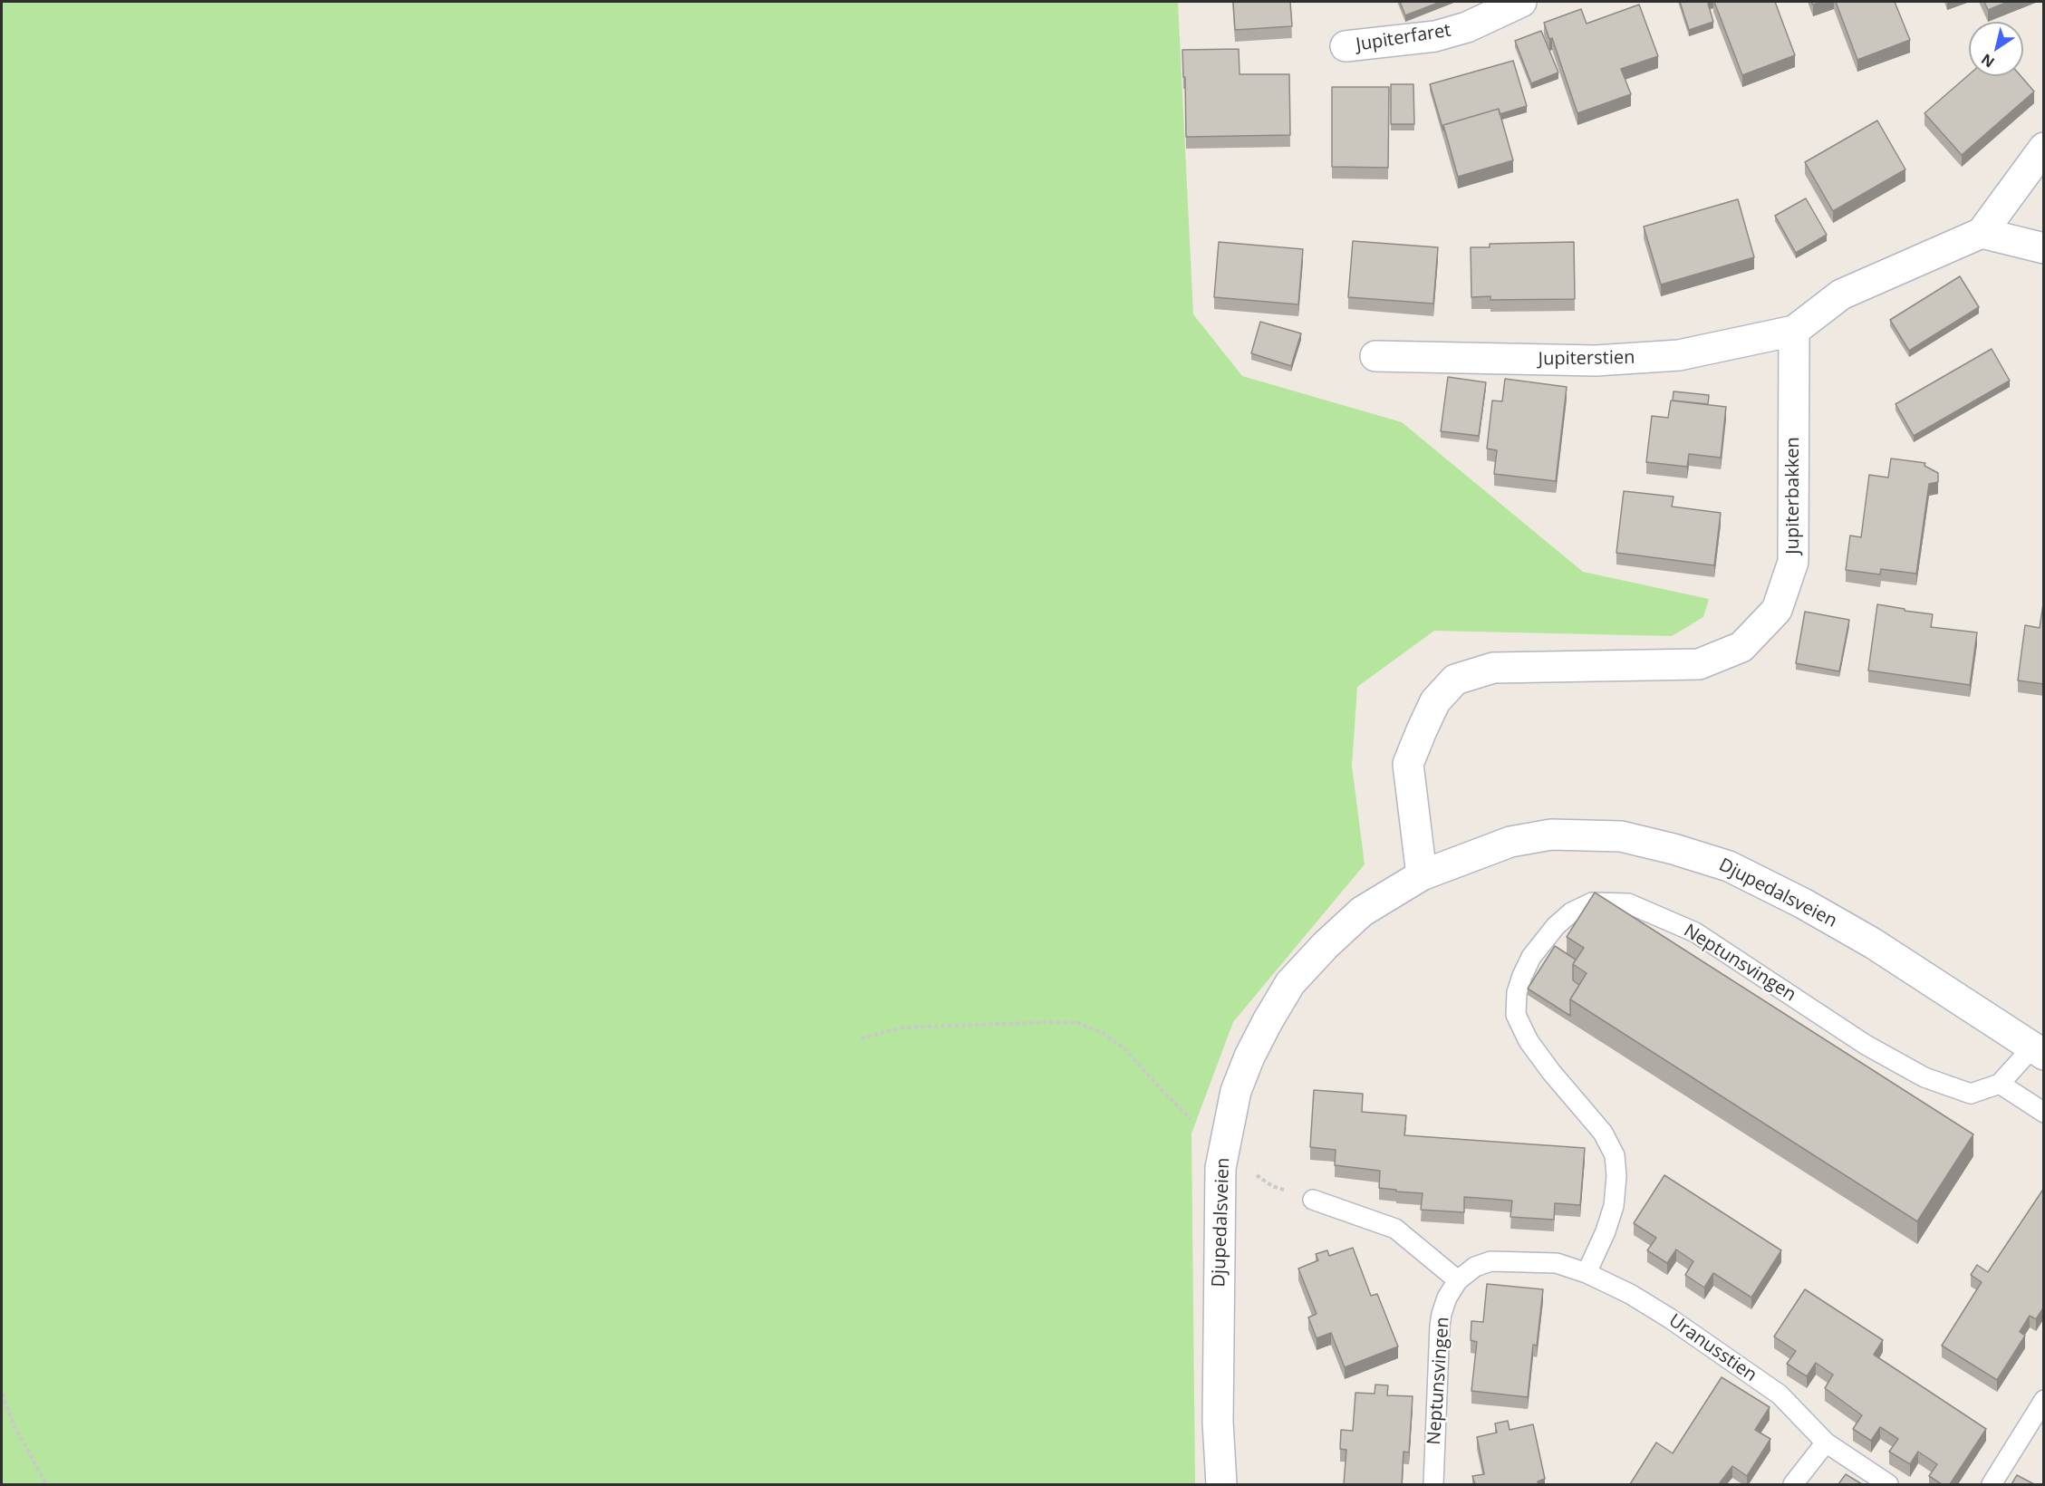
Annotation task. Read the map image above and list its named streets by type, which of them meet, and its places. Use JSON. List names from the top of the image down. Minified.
{"streets":{"street":["Jupiterfaret","Jupiterstien","Jupiterbakken","Djupedalsveien"],"lane":["Neptunsvingen","Uranusstien"]},"crossings":[["Jupiterstien","Jupiterbakken"],["Jupiterbakken","Djupedalsveien"],["Djupedalsveien","Neptunsvingen"],["Neptunsvingen","Uranusstien"]],"north":"bottom left"}
